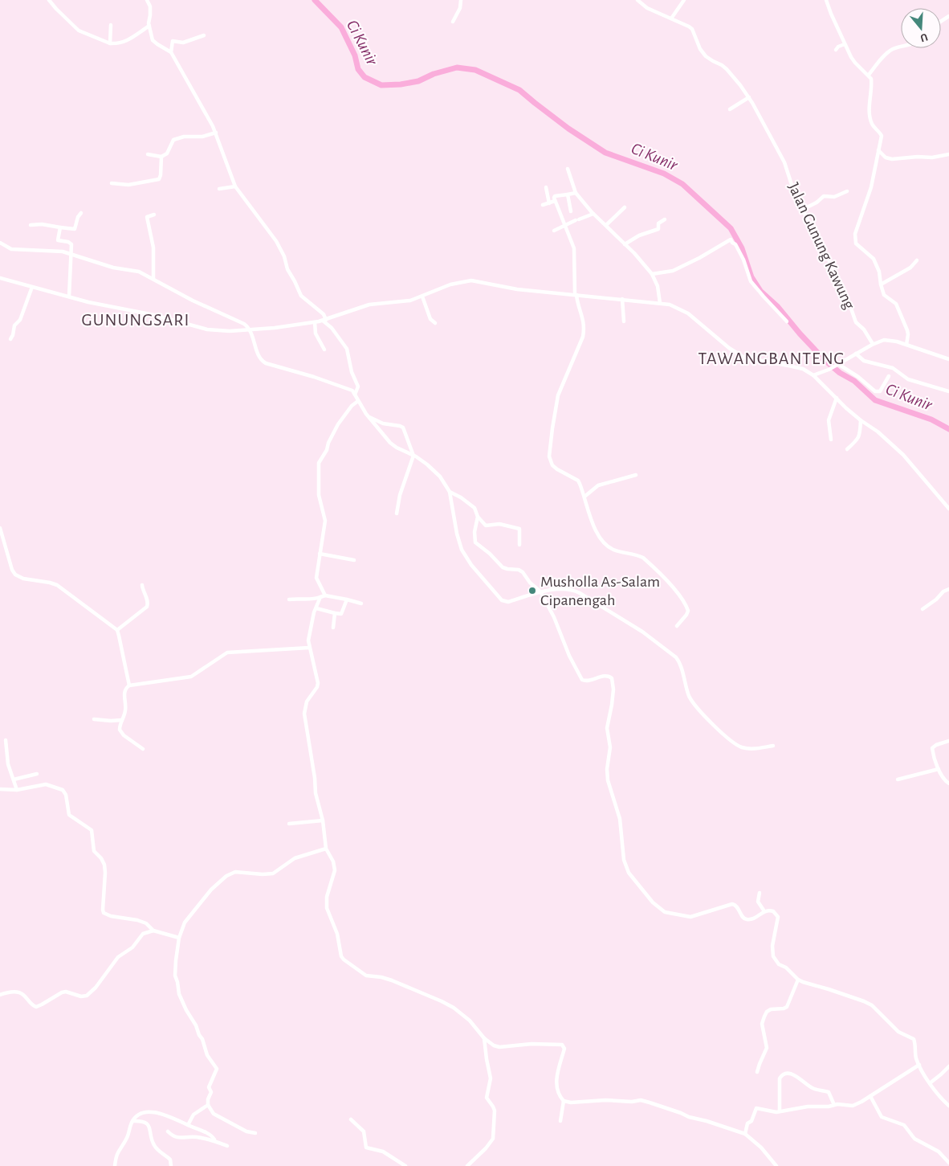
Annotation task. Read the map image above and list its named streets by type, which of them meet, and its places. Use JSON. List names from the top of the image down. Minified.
{"streets":{"street":["Jalan Gunung Kawung"]},"districts":["GUNUNGSARI","TAWANGBANTENG"],"water":["Ci Kunir"],"places":["Musholla As-Salam Cipanengah"],"north":"bottom"}
